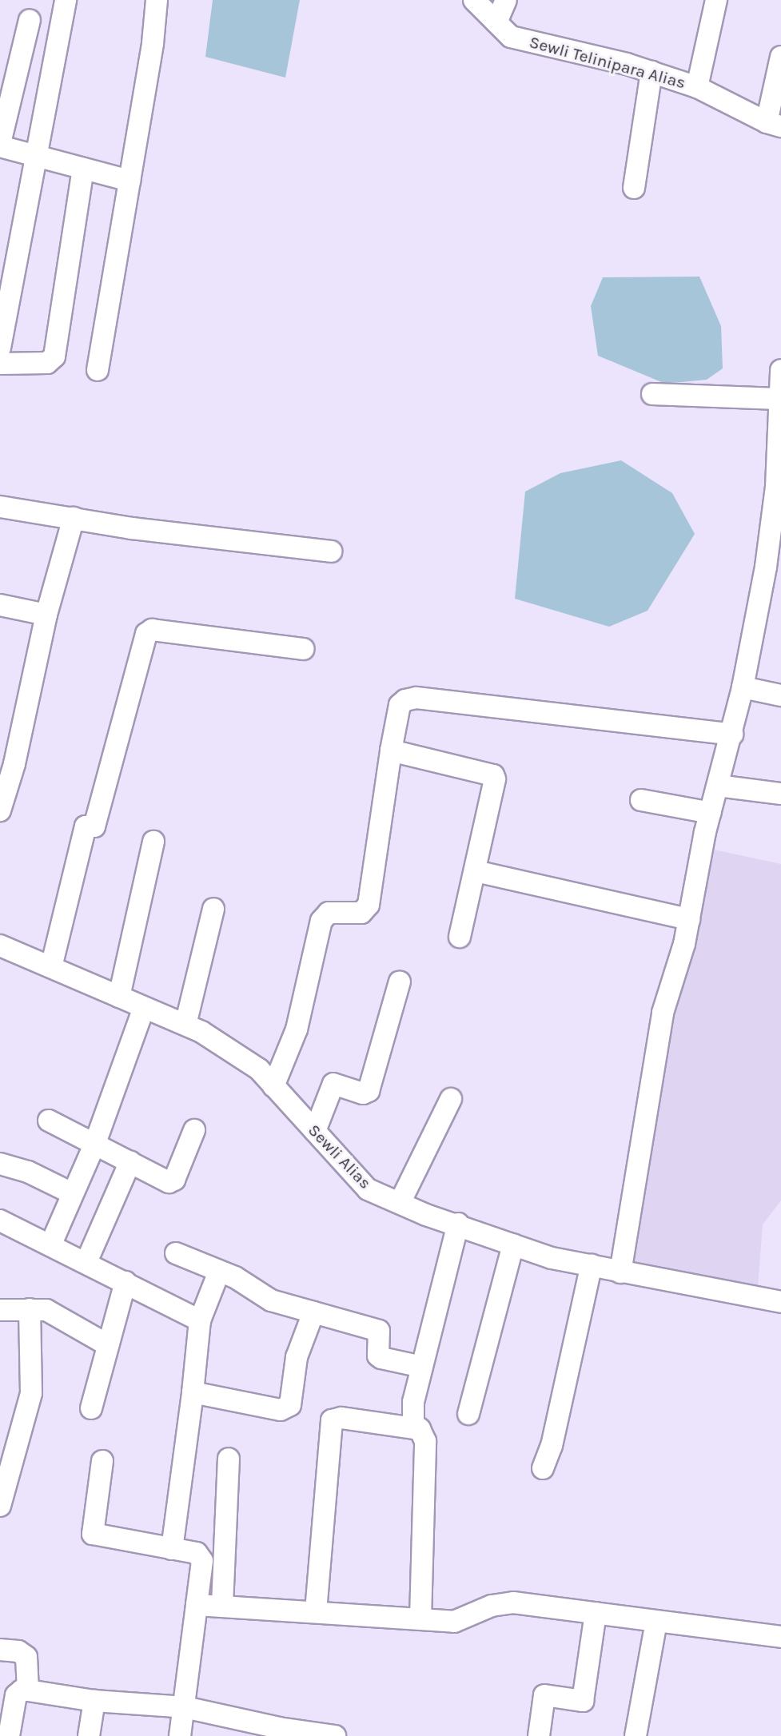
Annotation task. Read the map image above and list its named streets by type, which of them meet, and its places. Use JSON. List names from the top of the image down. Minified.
{"streets":{"street":["Sewli Telinipara Alias","Sewli Alias"]}}
